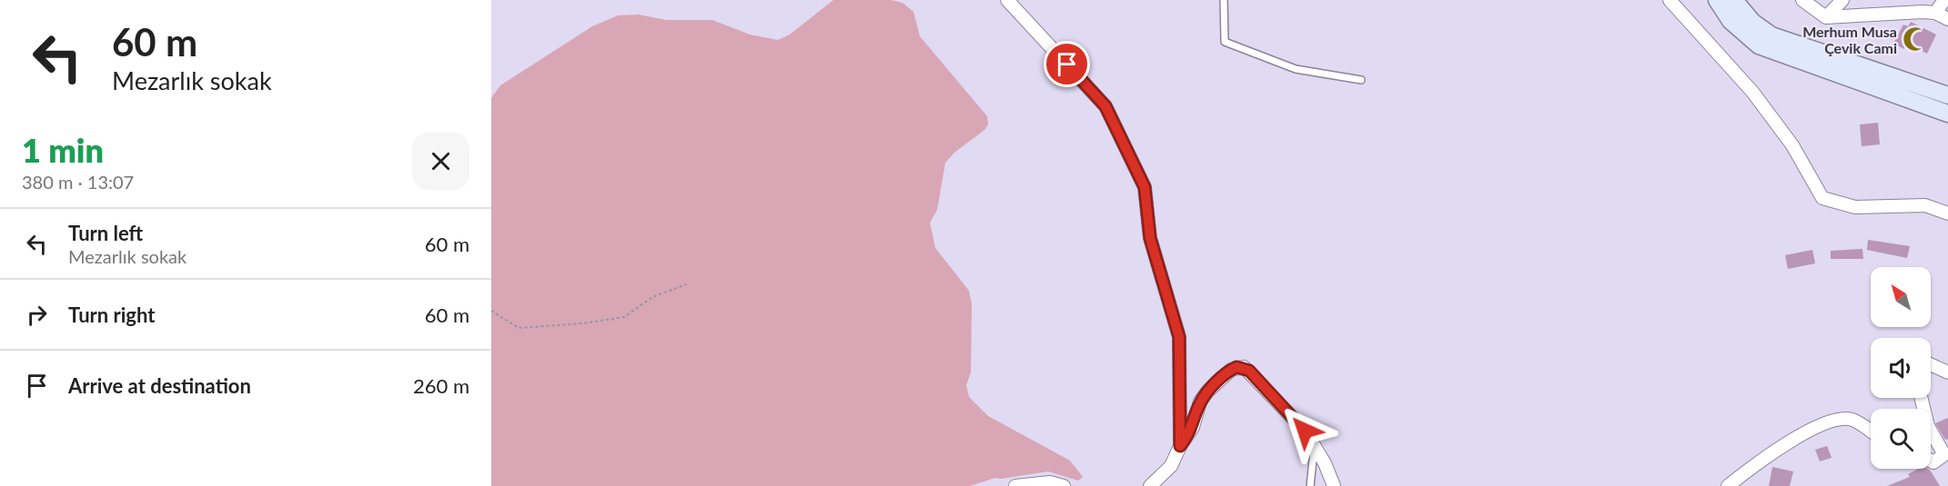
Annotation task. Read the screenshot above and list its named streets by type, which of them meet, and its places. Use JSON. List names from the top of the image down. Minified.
{"places":{"mosque":["Merhum Musa Çevik Cami"]},"north":"top left","page":{"turn":["60 m","Mezarlık sokak"],"heading":["1 min","380 m · 13:07"],"list":[{"name":"Turn left","note":"Mezarlık sokak","value":"60 m"},{"name":"Turn right","value":"60 m"},{"name":"Arrive at destination","value":"260 m"}]}}
